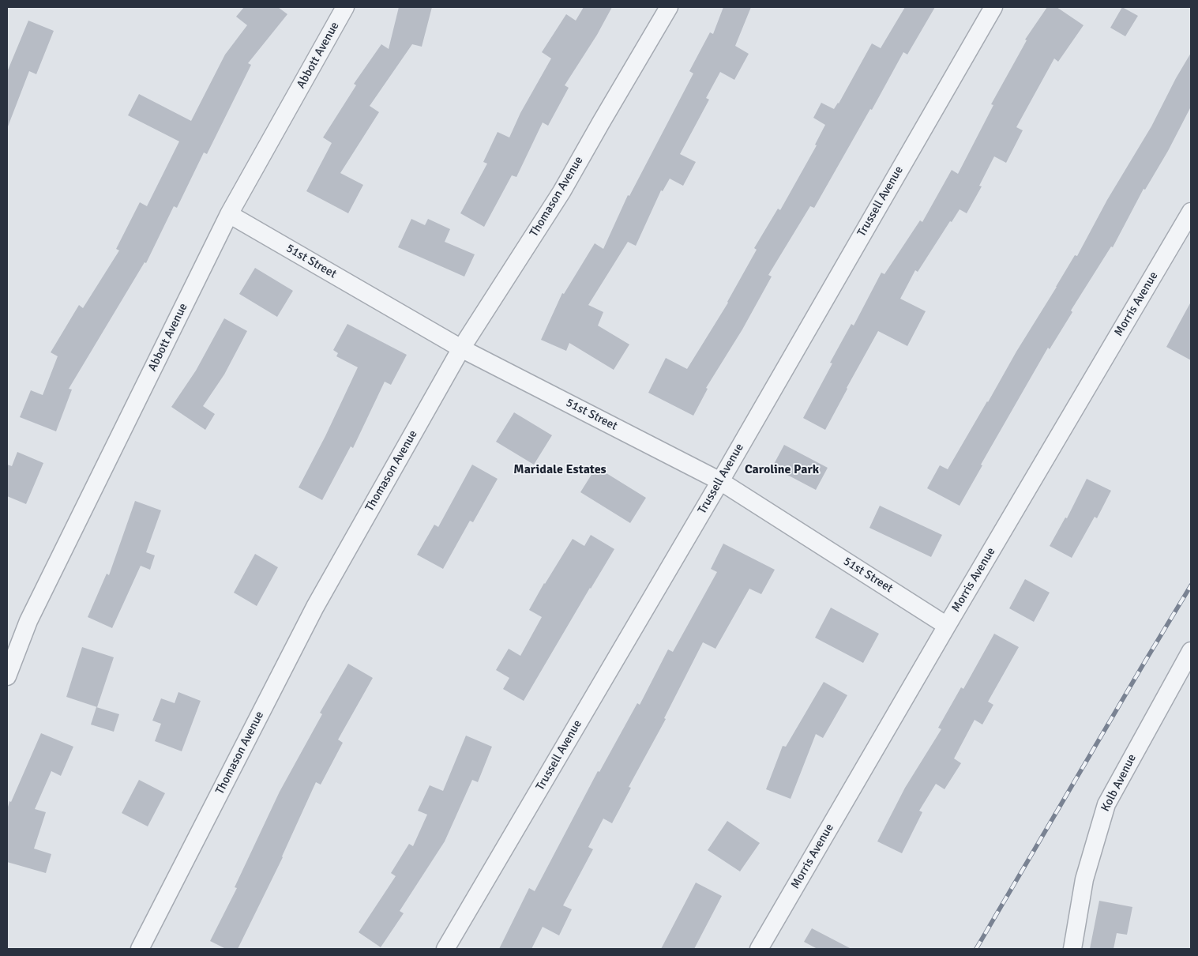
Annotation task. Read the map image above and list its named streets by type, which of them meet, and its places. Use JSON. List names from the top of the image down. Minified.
{"streets":{"street":["Abbott Avenue","Thomason Avenue","Trussell Avenue","51st Street","Morris Avenue","Kolb Avenue"]},"crossings":[["Abbott Avenue","51st Street"],["Thomason Avenue","51st Street"],["Trussell Avenue","51st Street"],["51st Street","Morris Avenue"]],"districts":["Maridale Estates","Caroline Park"]}
